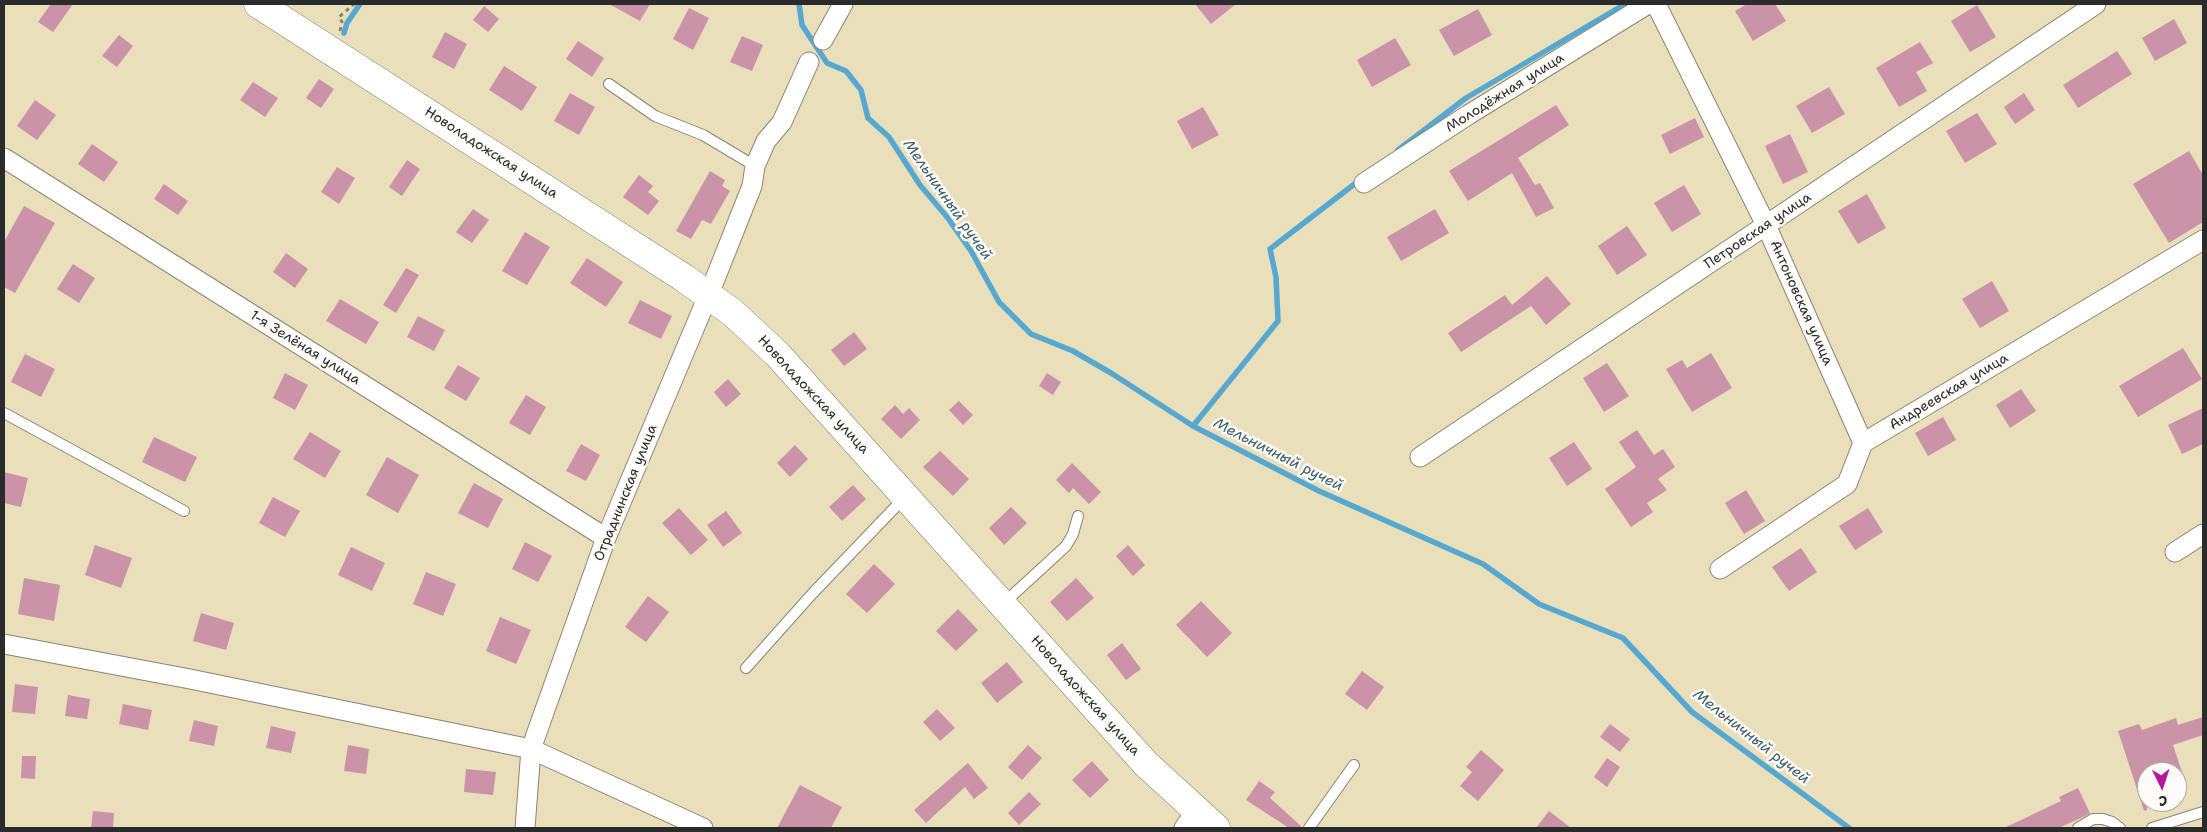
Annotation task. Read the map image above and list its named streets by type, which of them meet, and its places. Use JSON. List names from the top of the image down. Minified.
{"streets":{"street":["Молодёжная улица","Новоладожская улица","Петровская улица","Антоновская улица","1-я Зелёная улица","Андреевская улица","Отраднинская улица"]},"crossings":[["Новоладожская улица","Отраднинская улица"],["Петровская улица","Антоновская улица"],["Антоновская улица","Андреевская улица"],["1-я Зелёная улица","Отраднинская улица"]],"water":["Мельничный ручей"],"north":"bottom"}
